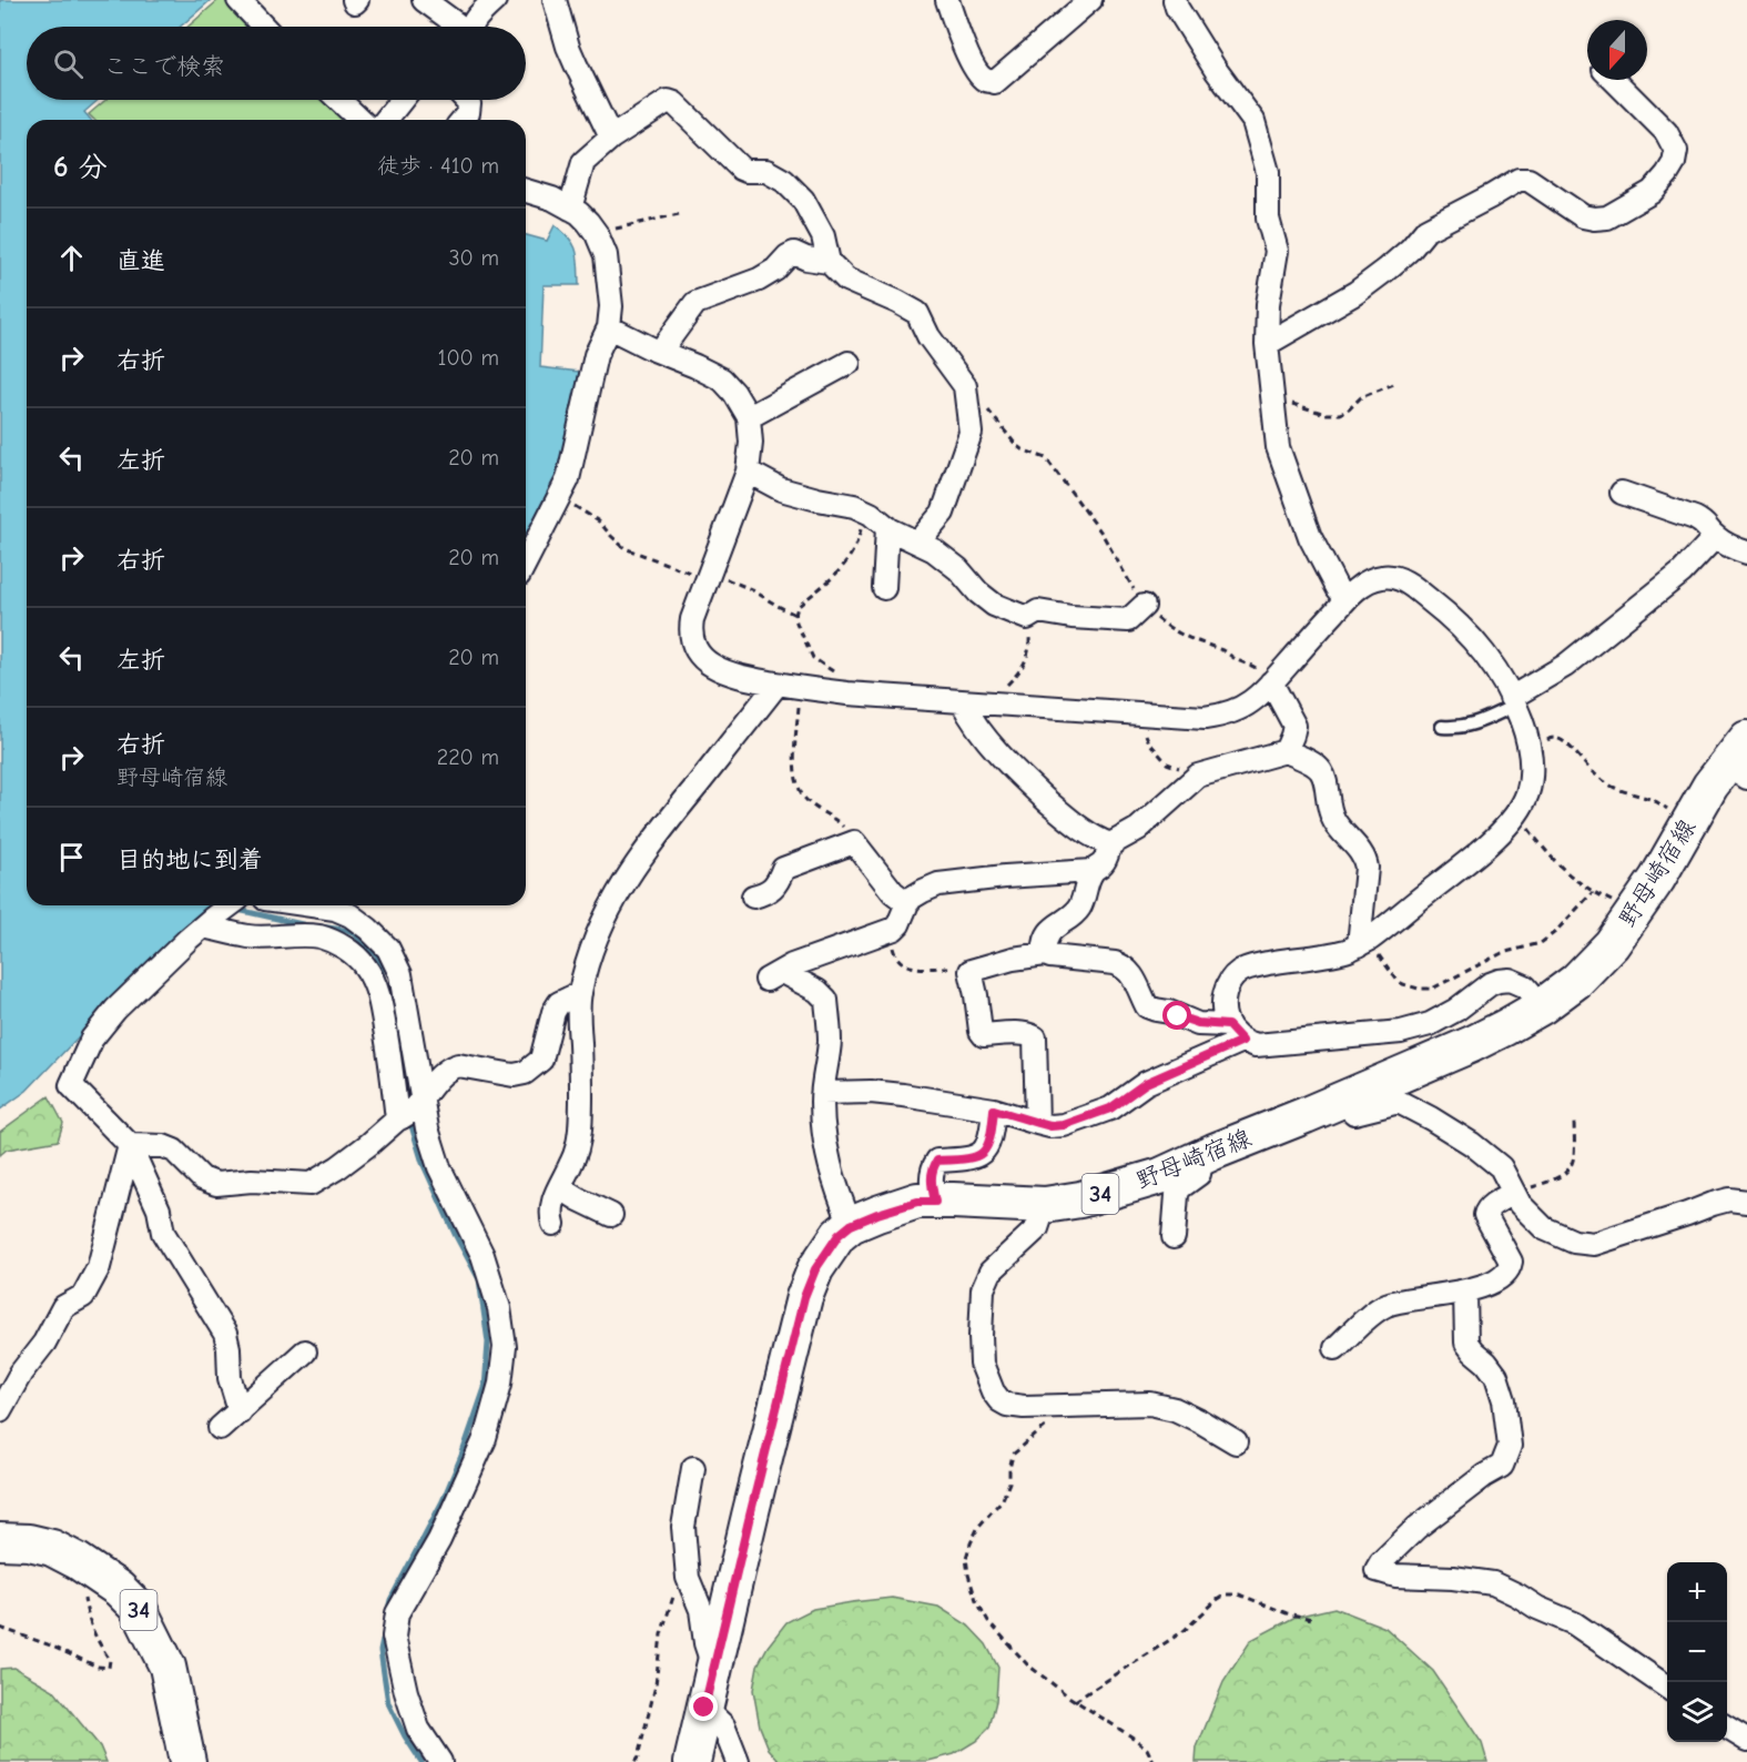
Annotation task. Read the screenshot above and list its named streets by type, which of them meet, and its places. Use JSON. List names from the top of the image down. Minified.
{"streets":{"main road":["野母崎宿線","34"]},"north":"bottom","page":{"search":"ここで検索","heading":["6 分","徒歩 · 410 m"],"list":[["直進","30 m"],["右折","100 m"],["左折","20 m"],["右折","20 m"],["左折","20 m"],["右折","野母崎宿線","220 m"],"目的地に到着"],"map_buttons":["+","−"]}}
